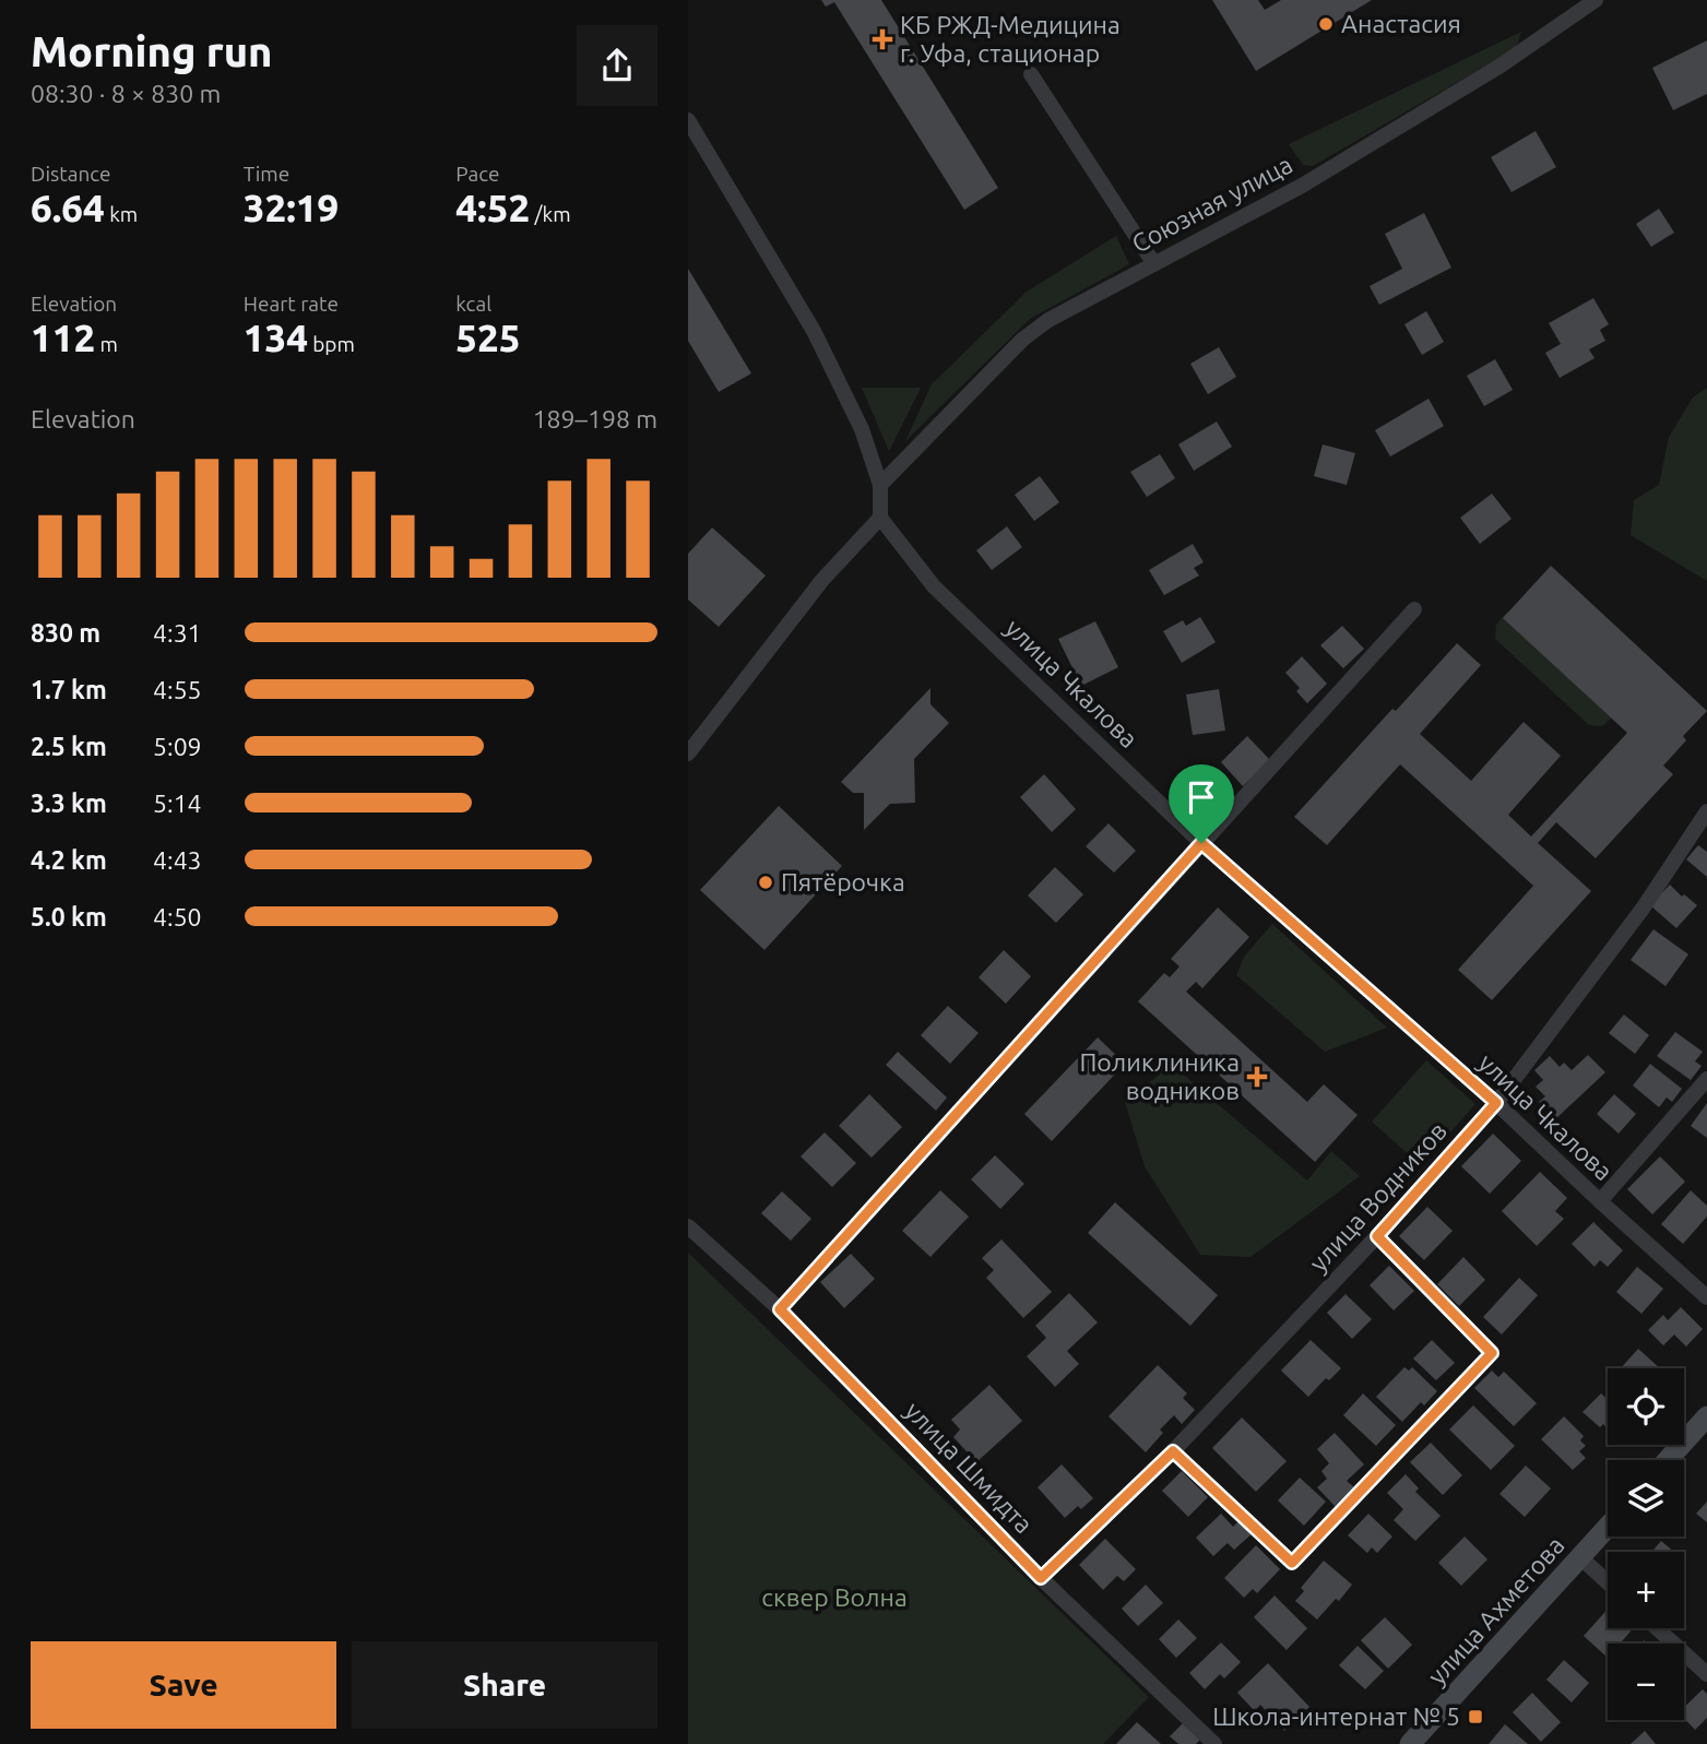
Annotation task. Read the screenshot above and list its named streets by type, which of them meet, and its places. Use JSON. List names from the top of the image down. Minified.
{"streets":{"main road":["улица Ахметова"],"street":["Союзная улица","улица Чкалова","улица Водников","улица Шмидта"]},"crossings":[["улица Чкалова","улица Водников"],["улица Водников","улица Шмидта"]],"parks":["сквер Волна"],"places":{"other":["Анастасия","Пятёрочка"],"health":["КБ РЖД-Медицина г. Уфа, стационар","Поликлиника водников"],"transit":["Школа-интернат № 5"]},"page":{"heading":["Morning run","08:30 · 8 × 830 m"],"stats":[["Distance","6.64 km"],["Time","32:19"],["Pace","4:52 /km"],["Elevation","112 m"],["Heart rate","134 bpm"],["kcal","525"]],"chart":["Elevation","189–198 m"],"list":[{"name":"830 m","note":"4:31"},{"name":"1.7 km","note":"4:55"},{"name":"2.5 km","note":"5:09"},{"name":"3.3 km","note":"5:14"},{"name":"4.2 km","note":"4:43"},{"name":"5.0 km","note":"4:50"}],"map_buttons":["+","−"],"buttons":["Save","Share"]}}
